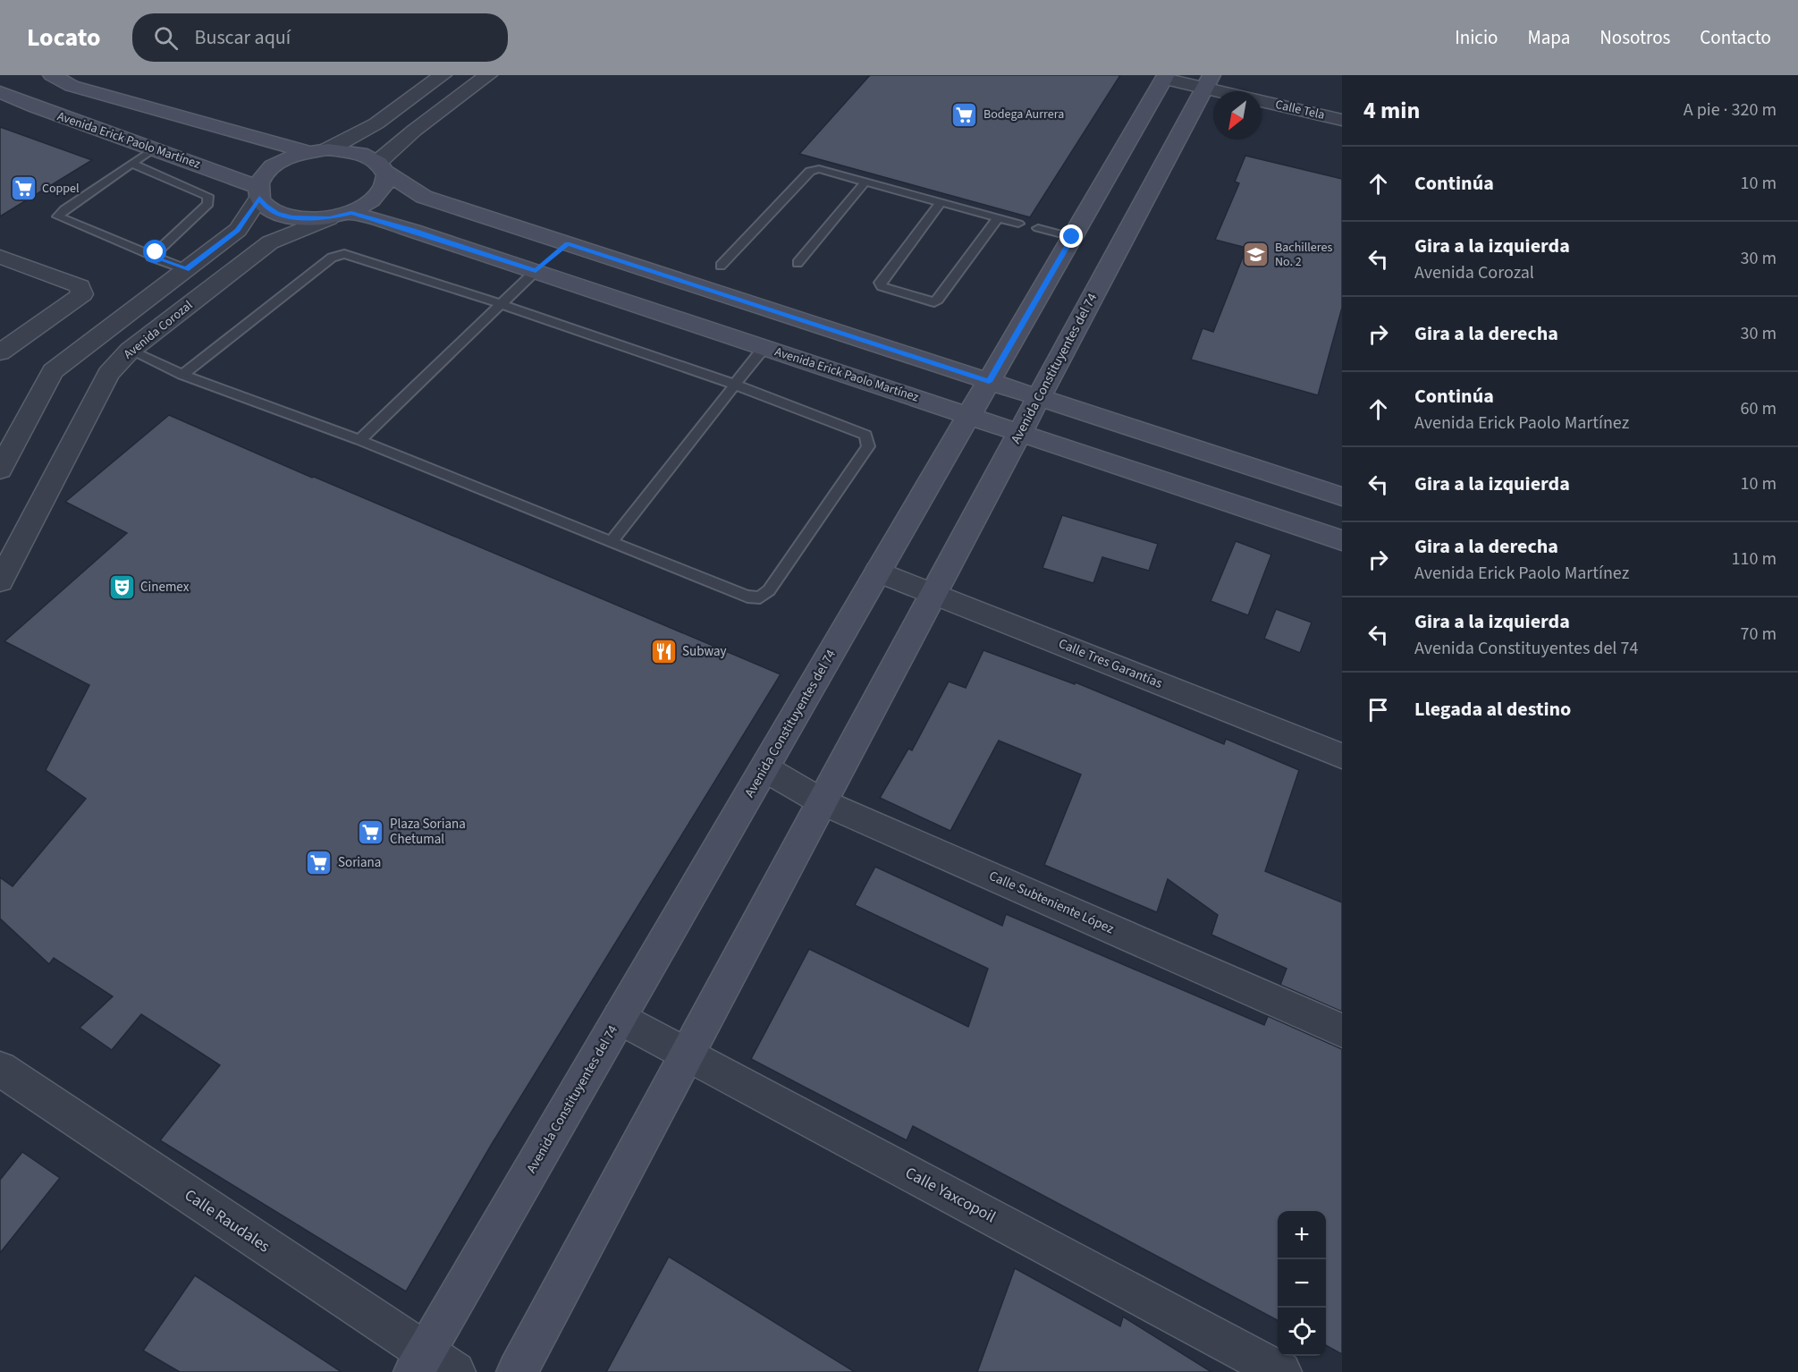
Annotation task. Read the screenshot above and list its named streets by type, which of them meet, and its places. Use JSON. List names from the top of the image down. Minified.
{"streets":{"main road":["Avenida Erick Paolo Martínez","Avenida Constituyentes del 74"],"street":["Calle Tela","Avenida Corozal","Calle Tres Garantías","Calle Subteniente López","Calle Yaxcopoil","Calle Raudales"]},"crossings":[["Calle Tela","Avenida Constituyentes del 74"],["Avenida Erick Paolo Martínez","Avenida Corozal"],["Avenida Erick Paolo Martínez","Avenida Constituyentes del 74"],["Avenida Constituyentes del 74","Calle Tres Garantías"],["Avenida Constituyentes del 74","Calle Subteniente López"],["Avenida Constituyentes del 74","Calle Yaxcopoil"],["Avenida Constituyentes del 74","Calle Raudales"]],"places":{"supermarket":["Bodega Aurrera","Coppel","Plaza Soriana Chetumal","Soriana"],"school or university":["Bachilleres No. 2"],"theatre":["Cinemex"],"restaurant":["Subway"]},"north":"bottom left","page":{"header":"Locato","search":"Buscar aquí","nav":["Inicio","Mapa","Nosotros","Contacto"],"heading":["4 min","A pie · 320 m"],"list":[["Continúa","10 m"],["Gira a la izquierda","Avenida Corozal","30 m"],["Gira a la derecha","30 m"],["Continúa","Avenida Erick Paolo Martínez","60 m"],["Gira a la izquierda","10 m"],["Gira a la derecha","Avenida Erick Paolo Martínez","110 m"],["Gira a la izquierda","Avenida Constituyentes del 74","70 m"],"Llegada al destino"],"map_buttons":["+","−"]}}
